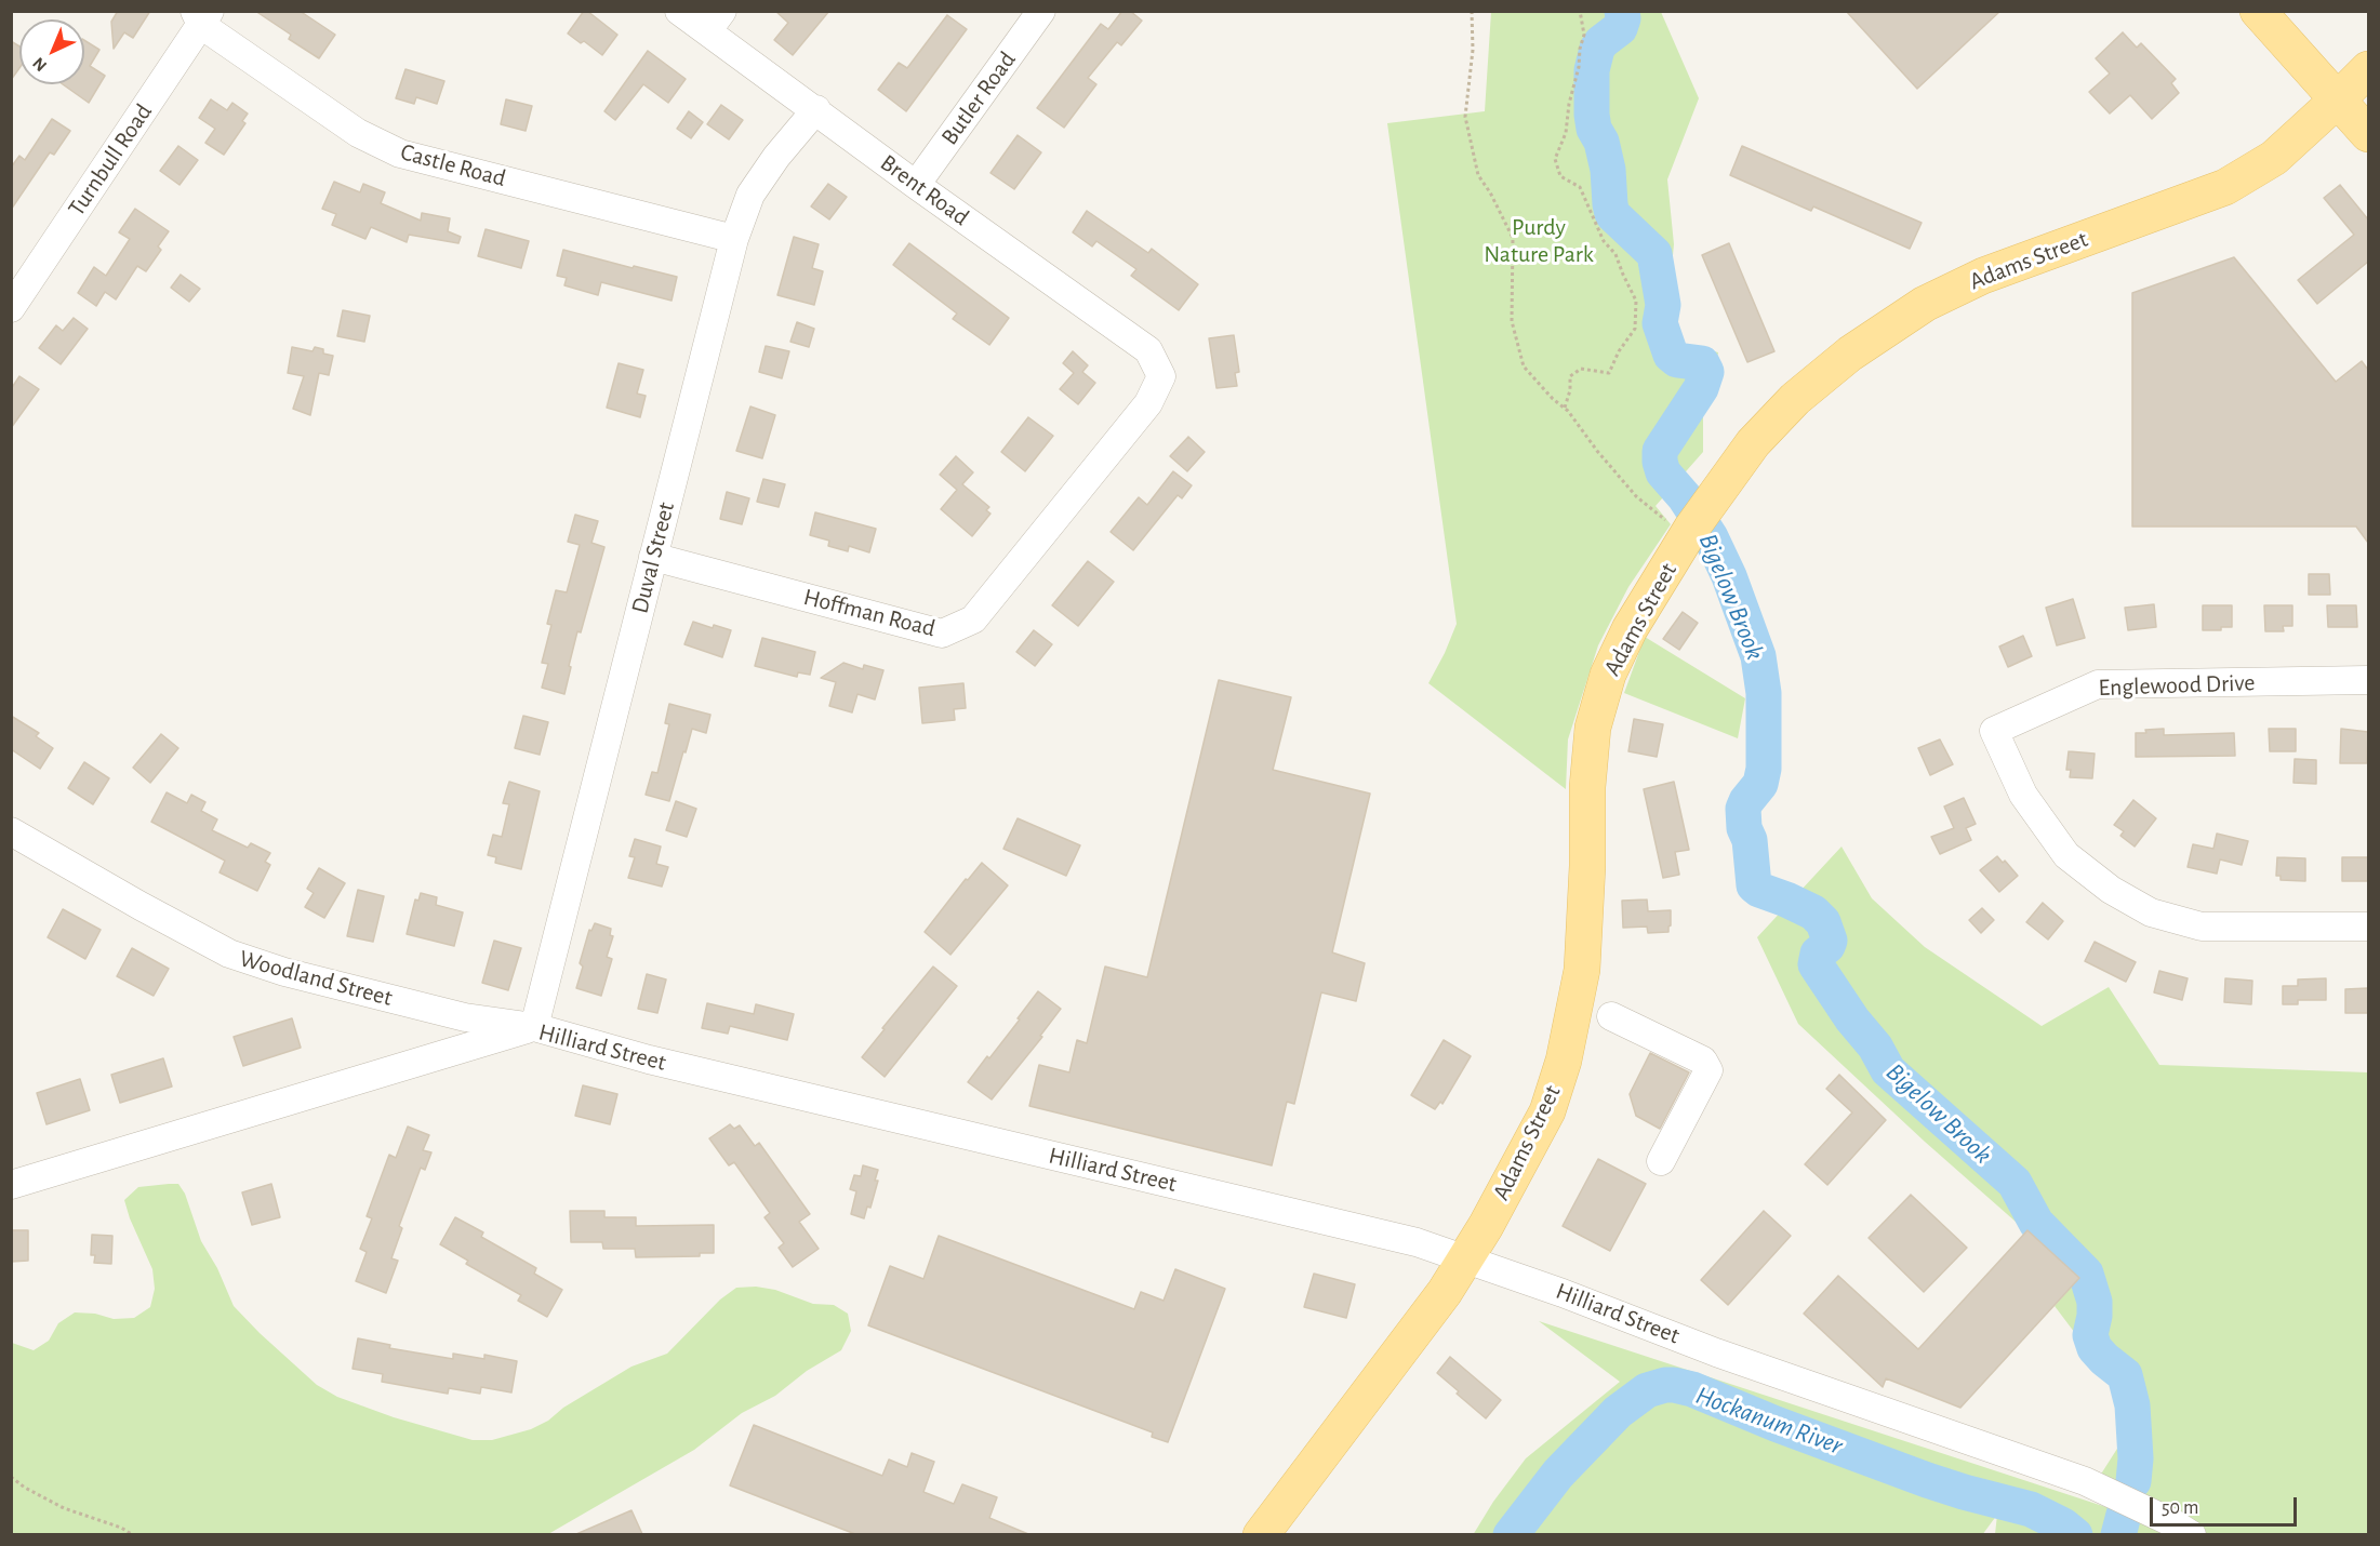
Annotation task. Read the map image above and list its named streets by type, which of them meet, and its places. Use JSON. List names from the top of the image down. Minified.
{"streets":{"main road":["Adams Street"],"street":["Butler Road","Turnbull Road","Castle Road","Brent Road","Duval Street","Hoffman Road","Englewood Drive","Woodland Street","Hilliard Street"]},"crossings":[["Butler Road","Brent Road"],["Turnbull Road","Castle Road"],["Castle Road","Duval Street"],["Brent Road","Duval Street"],["Brent Road","Hoffman Road"],["Adams Street","Hilliard Street"],["Duval Street","Hoffman Road"],["Duval Street","Woodland Street"],["Duval Street","Hilliard Street"],["Woodland Street","Hilliard Street"]],"water":["Bigelow Brook","Hockanum River"],"parks":["Purdy Nature Park"],"scale_bar":"50 m","north":"bottom left"}
